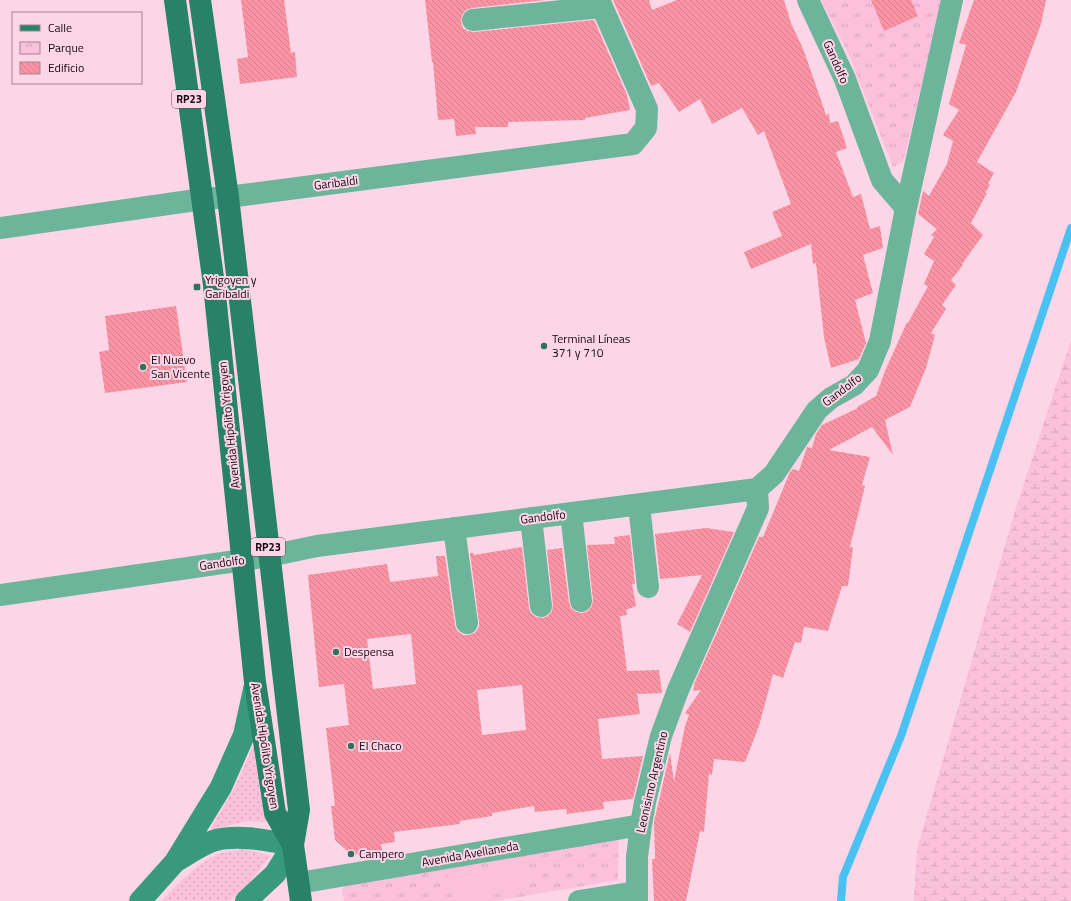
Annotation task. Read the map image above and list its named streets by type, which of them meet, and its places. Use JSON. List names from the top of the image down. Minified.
{"streets":{"main road":["RP23","Avenida Hipólito Yrigoyen"],"street":["Gandolfo","Garibaldi","Leonisimo Argentino","Avenida Avellaneda"]},"crossings":[["Gandolfo","Avenida Hipólito Yrigoyen"],["Gandolfo","Leonisimo Argentino"],["Garibaldi","Avenida Hipólito Yrigoyen"],["Avenida Hipólito Yrigoyen","Avenida Avellaneda"],["Leonisimo Argentino","Avenida Avellaneda"]],"places":{"transit":["Yrigoyen y Garibaldi"],"other":["Terminal Líneas 371 y 710","El Nuevo San Vicente","Despensa","El Chaco","Campero"]},"legend":["Calle","Parque","Edificio"]}
